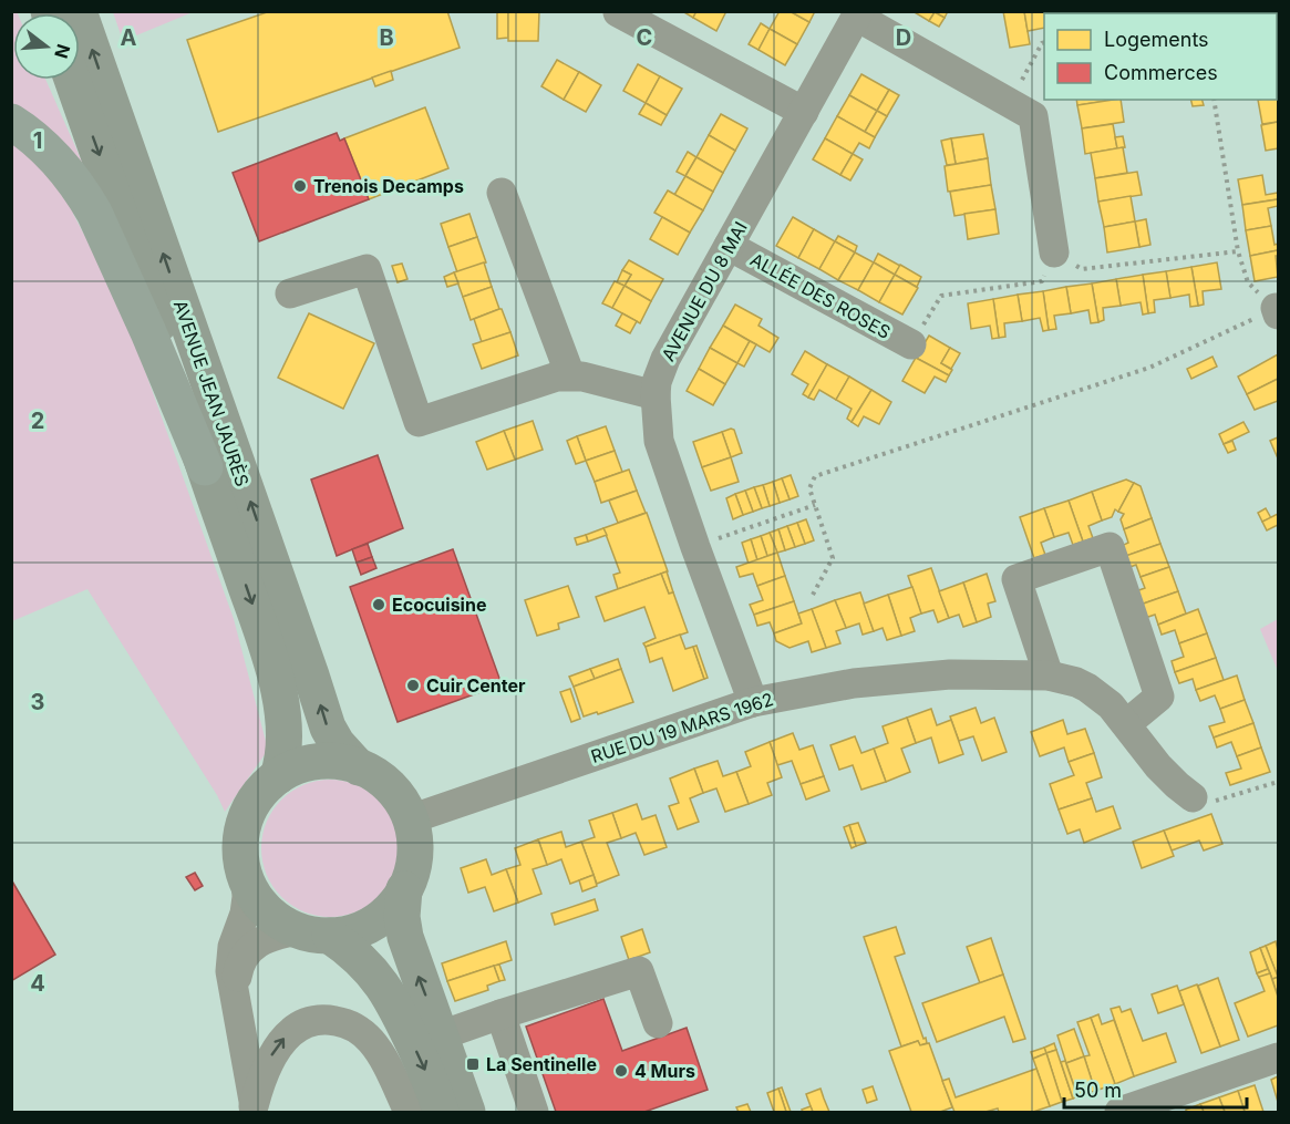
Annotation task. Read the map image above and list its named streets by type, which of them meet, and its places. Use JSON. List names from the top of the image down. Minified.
{"streets":{"main road":["AVENUE JEAN JAURÈS"],"street":["AVENUE DU 8 MAI","ALLÉE DES ROSES","RUE DU 19 MARS 1962"]},"crossings":[["AVENUE DU 8 MAI","ALLÉE DES ROSES"],["AVENUE DU 8 MAI","RUE DU 19 MARS 1962"],["AVENUE JEAN JAURÈS","RUE DU 19 MARS 1962"]],"places":{"other":["Trenois Decamps","Ecocuisine","Cuir Center","4 Murs"],"transit":["La Sentinelle"]},"legend":["Logements","Commerces"],"scale_bar":"50 m","north":"right","grid":{"columns":["A","B","C","D"],"rows":["1","2","3","4"]}}
